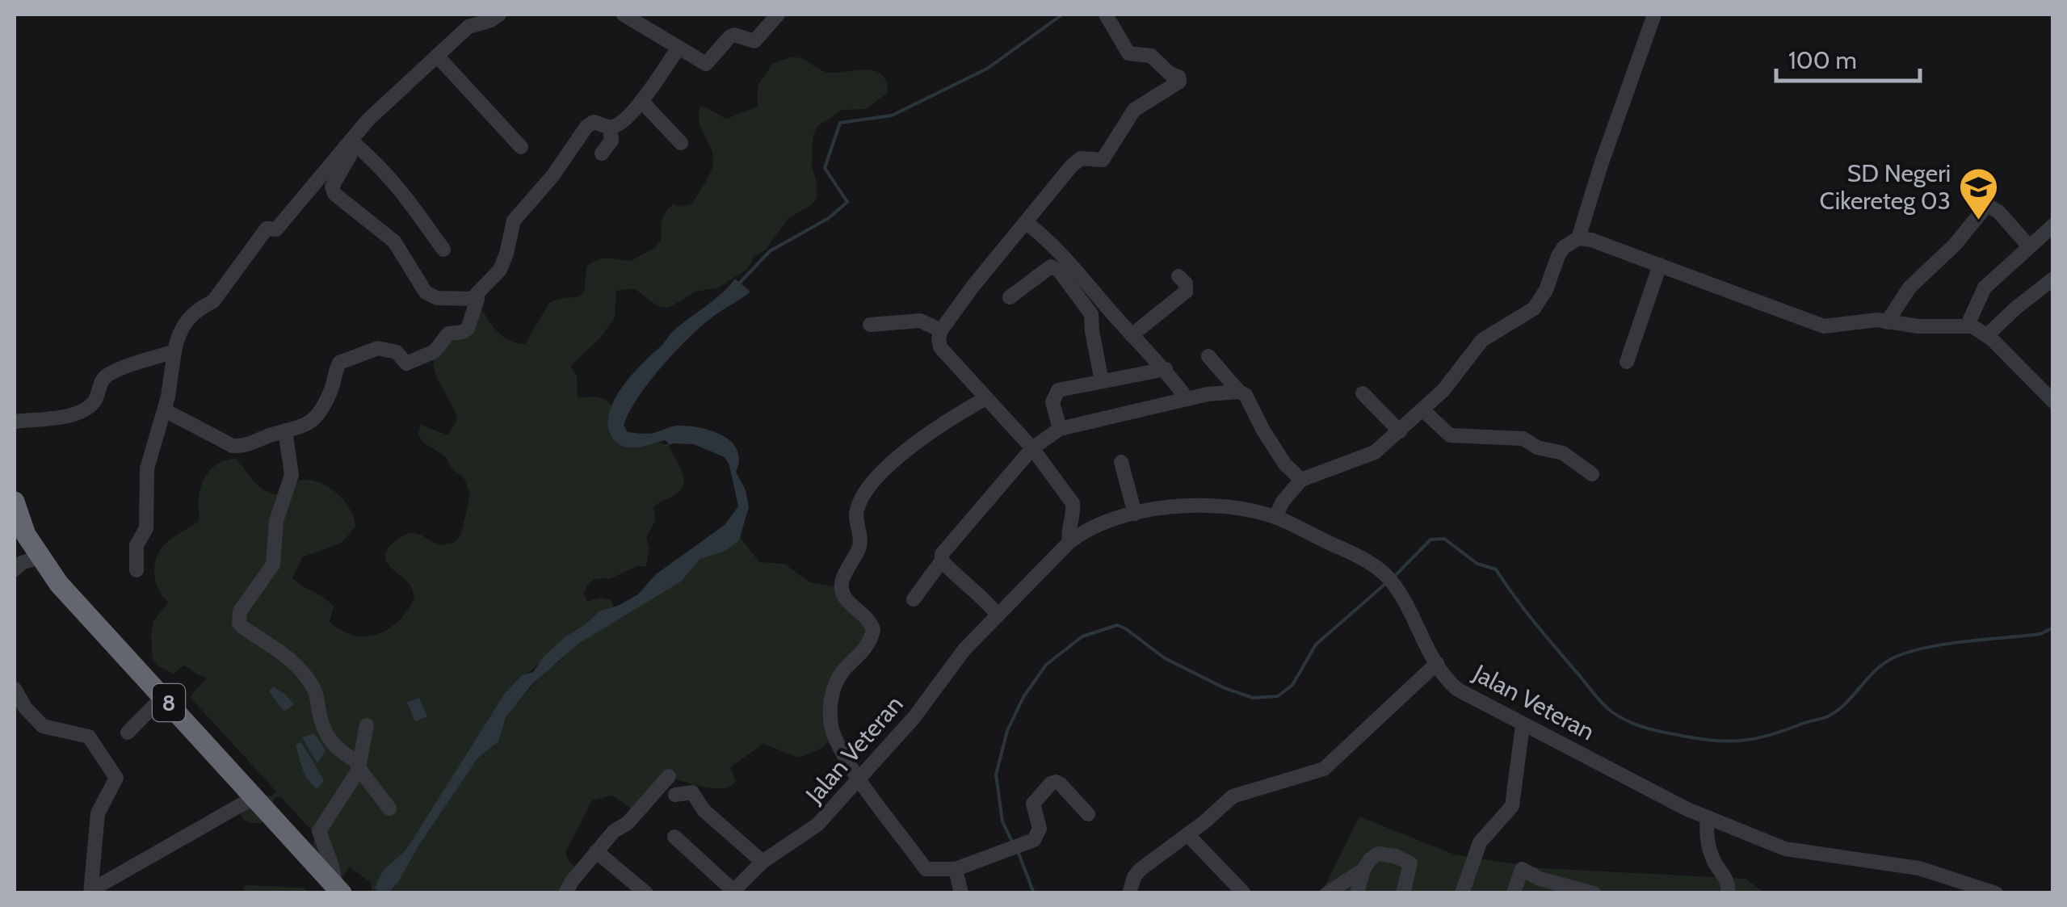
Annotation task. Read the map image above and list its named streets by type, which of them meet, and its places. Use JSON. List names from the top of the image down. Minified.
{"streets":{"highway":["8"],"street":["Jalan Veteran"]},"places":{"school or university":["SD Negeri Cikereteg 03"]},"scale_bar":"100 m"}
